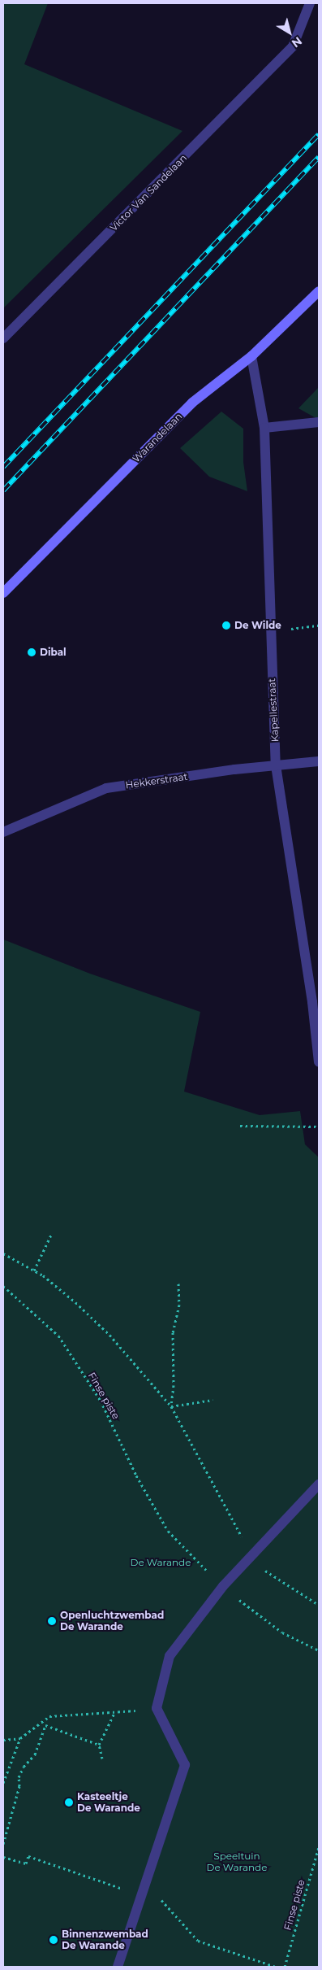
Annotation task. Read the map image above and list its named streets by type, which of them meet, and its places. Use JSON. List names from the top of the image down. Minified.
{"streets":{"main road":["Warandelaan"],"street":["Victor Van Sandelaan","Kapellestraat","Hekkerstraat"],"path":["Finse piste"]},"crossings":[["Warandelaan","Kapellestraat"],["Kapellestraat","Hekkerstraat"]],"parks":["De Warande","Speeltuin De Warande"],"places":["De Wilde","Dibal","Openluchtzwembad De Warande","Kasteeltje De Warande","Binnenzwembad De Warande"],"north":"bottom right"}
